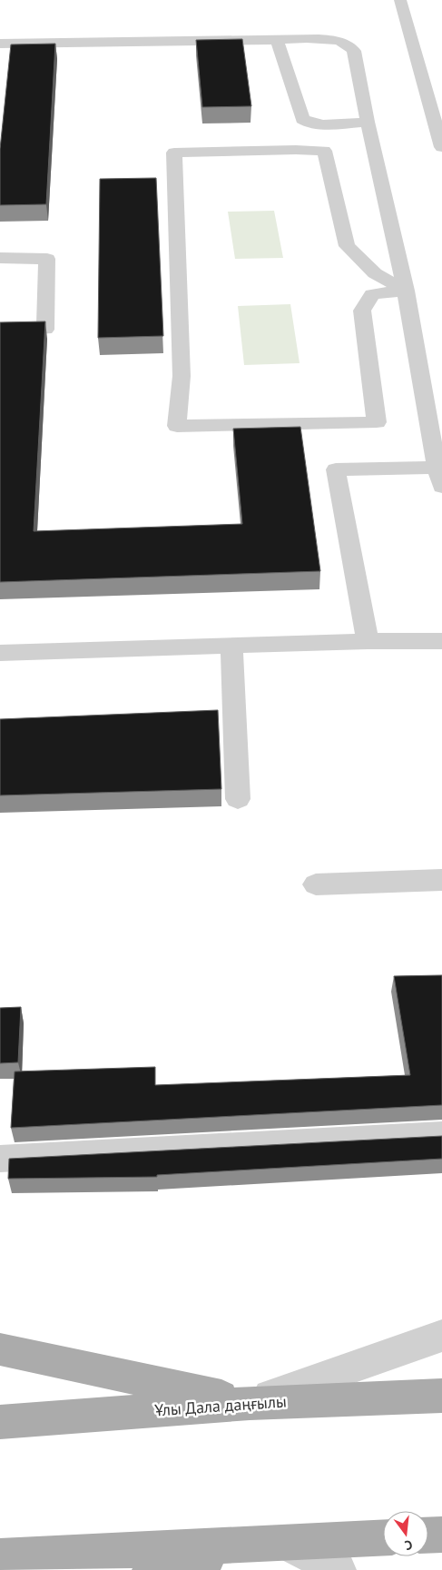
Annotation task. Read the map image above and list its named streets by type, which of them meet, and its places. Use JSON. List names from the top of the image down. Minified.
{"streets":{"main road":["Ұлы Дала даңғылы"]},"north":"bottom"}
